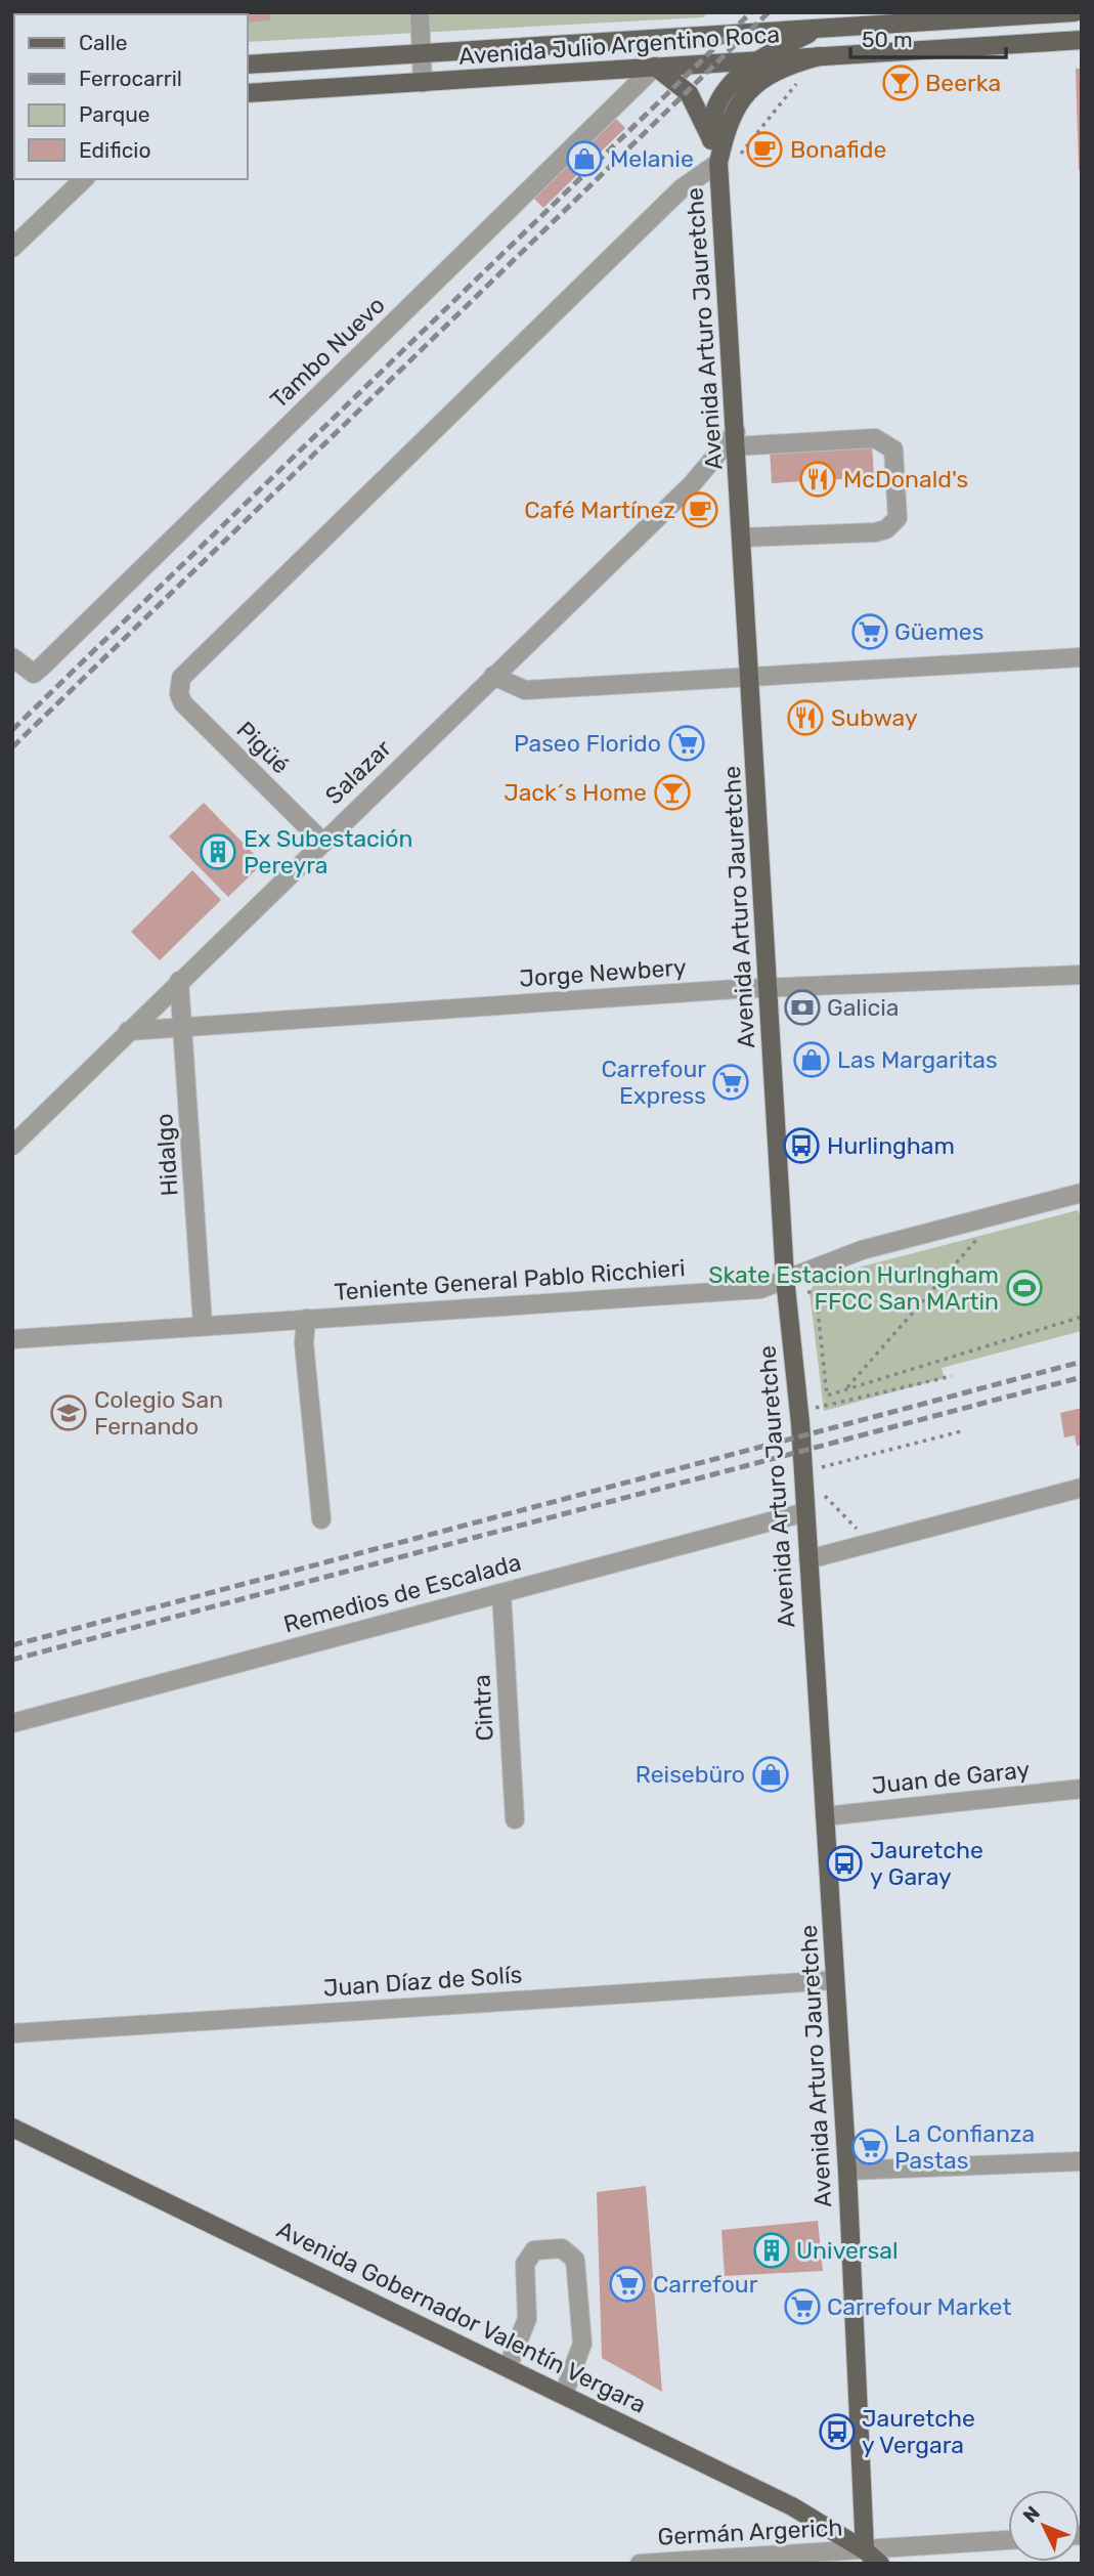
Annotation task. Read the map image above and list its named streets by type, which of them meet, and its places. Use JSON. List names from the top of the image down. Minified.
{"streets":{"main road":["Avenida Julio Argentino Roca","Avenida Arturo Jauretche","Avenida Gobernador Valentín Vergara"],"street":["Tambo Nuevo","Pigüé","Salazar","Jorge Newbery","Hidalgo","Teniente General Pablo Ricchieri","Remedios de Escalada","Cintra","Juan de Garay","Juan Díaz de Solís","Germán Argerich"]},"crossings":[["Avenida Julio Argentino Roca","Tambo Nuevo"],["Avenida Arturo Jauretche","Pigüé"],["Avenida Arturo Jauretche","Salazar"],["Avenida Arturo Jauretche","Jorge Newbery"],["Avenida Arturo Jauretche","Teniente General Pablo Ricchieri"],["Avenida Arturo Jauretche","Remedios de Escalada"],["Avenida Arturo Jauretche","Juan de Garay"],["Avenida Arturo Jauretche","Juan Díaz de Solís"],["Avenida Arturo Jauretche","Avenida Gobernador Valentín Vergara"],["Avenida Arturo Jauretche","Germán Argerich"],["Pigüé","Salazar"],["Salazar","Jorge Newbery"],["Salazar","Hidalgo"],["Jorge Newbery","Hidalgo"],["Hidalgo","Teniente General Pablo Ricchieri"],["Remedios de Escalada","Cintra"],["Avenida Gobernador Valentín Vergara","Germán Argerich"]],"places":{"bar":["Beerka","Jack´s Home"],"cafe":["Bonafide","Café Martínez"],"shop":["Melanie","Las Margaritas","Reisebüro"],"restaurant":["McDonald's","Subway"],"supermarket":["Güemes","Paseo Florido","Carrefour Express","La Confianza Pastas","Carrefour","Carrefour Market"],"building":["Ex Subestación Pereyra","Universal"],"bank":["Galicia"],"bus stop":["Hurlingham","Jauretche y Garay","Jauretche y Vergara"],"sports":["Skate Estacion Hurlngham FFCC San MArtin"],"school or university":["Colegio San Fernando"]},"legend":["Calle","Ferrocarril","Parque","Edificio"],"scale_bar":"50 m","north":"top left"}
